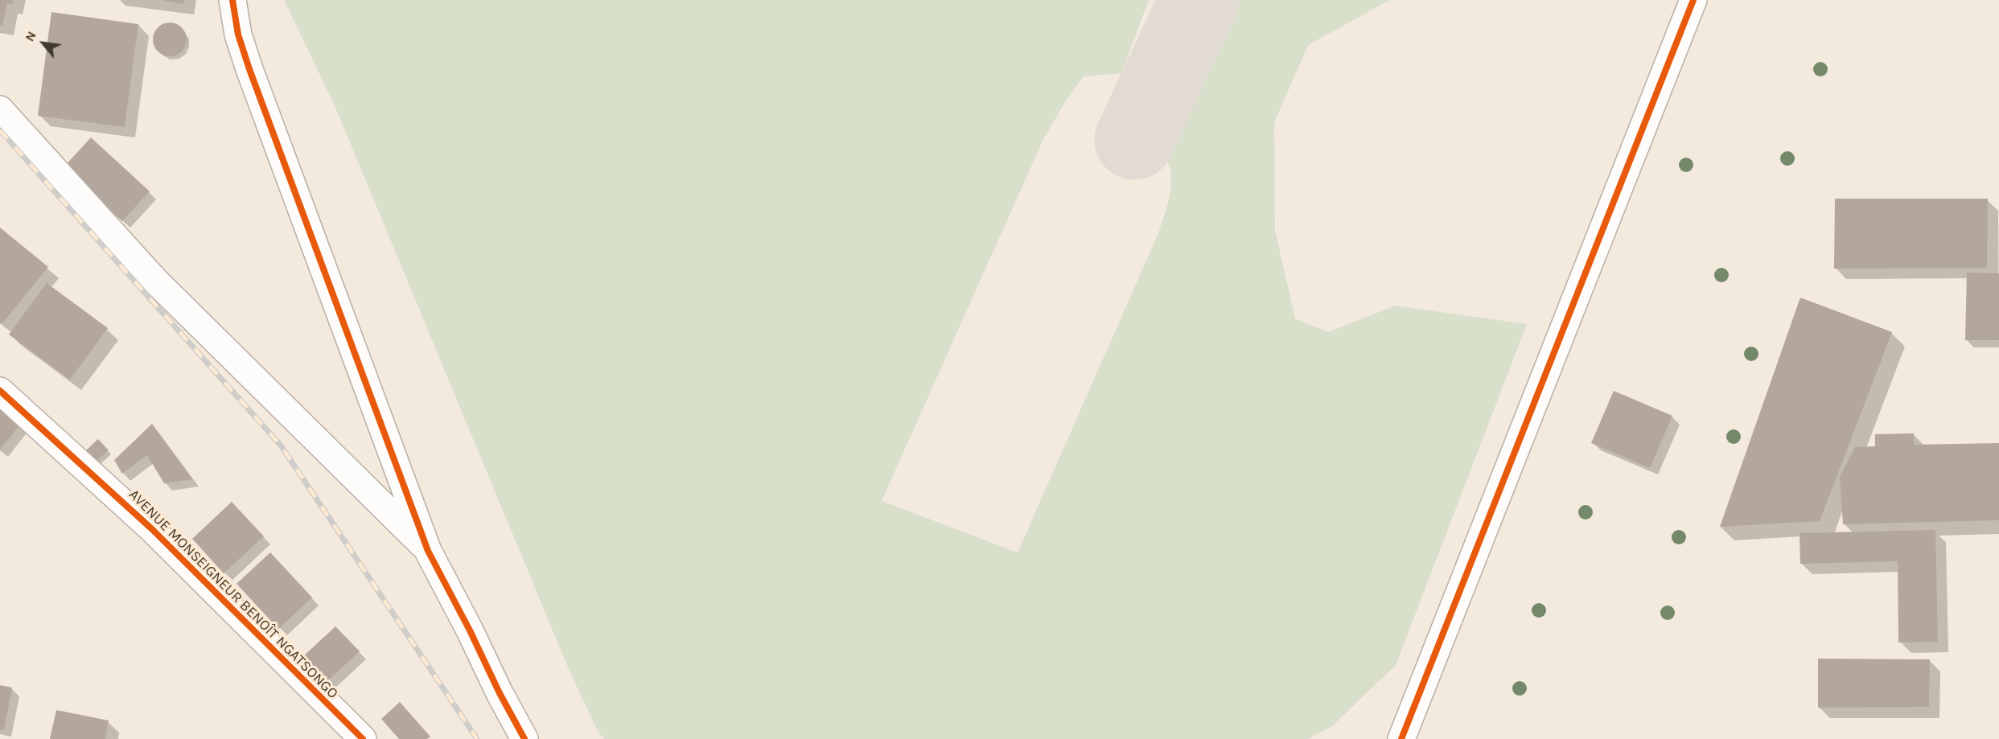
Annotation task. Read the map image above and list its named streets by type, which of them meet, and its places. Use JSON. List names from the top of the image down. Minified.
{"streets":{"street":["AVENUE MONSEIGNEUR BENOÎT NGATSONGO"]},"north":"top left"}
